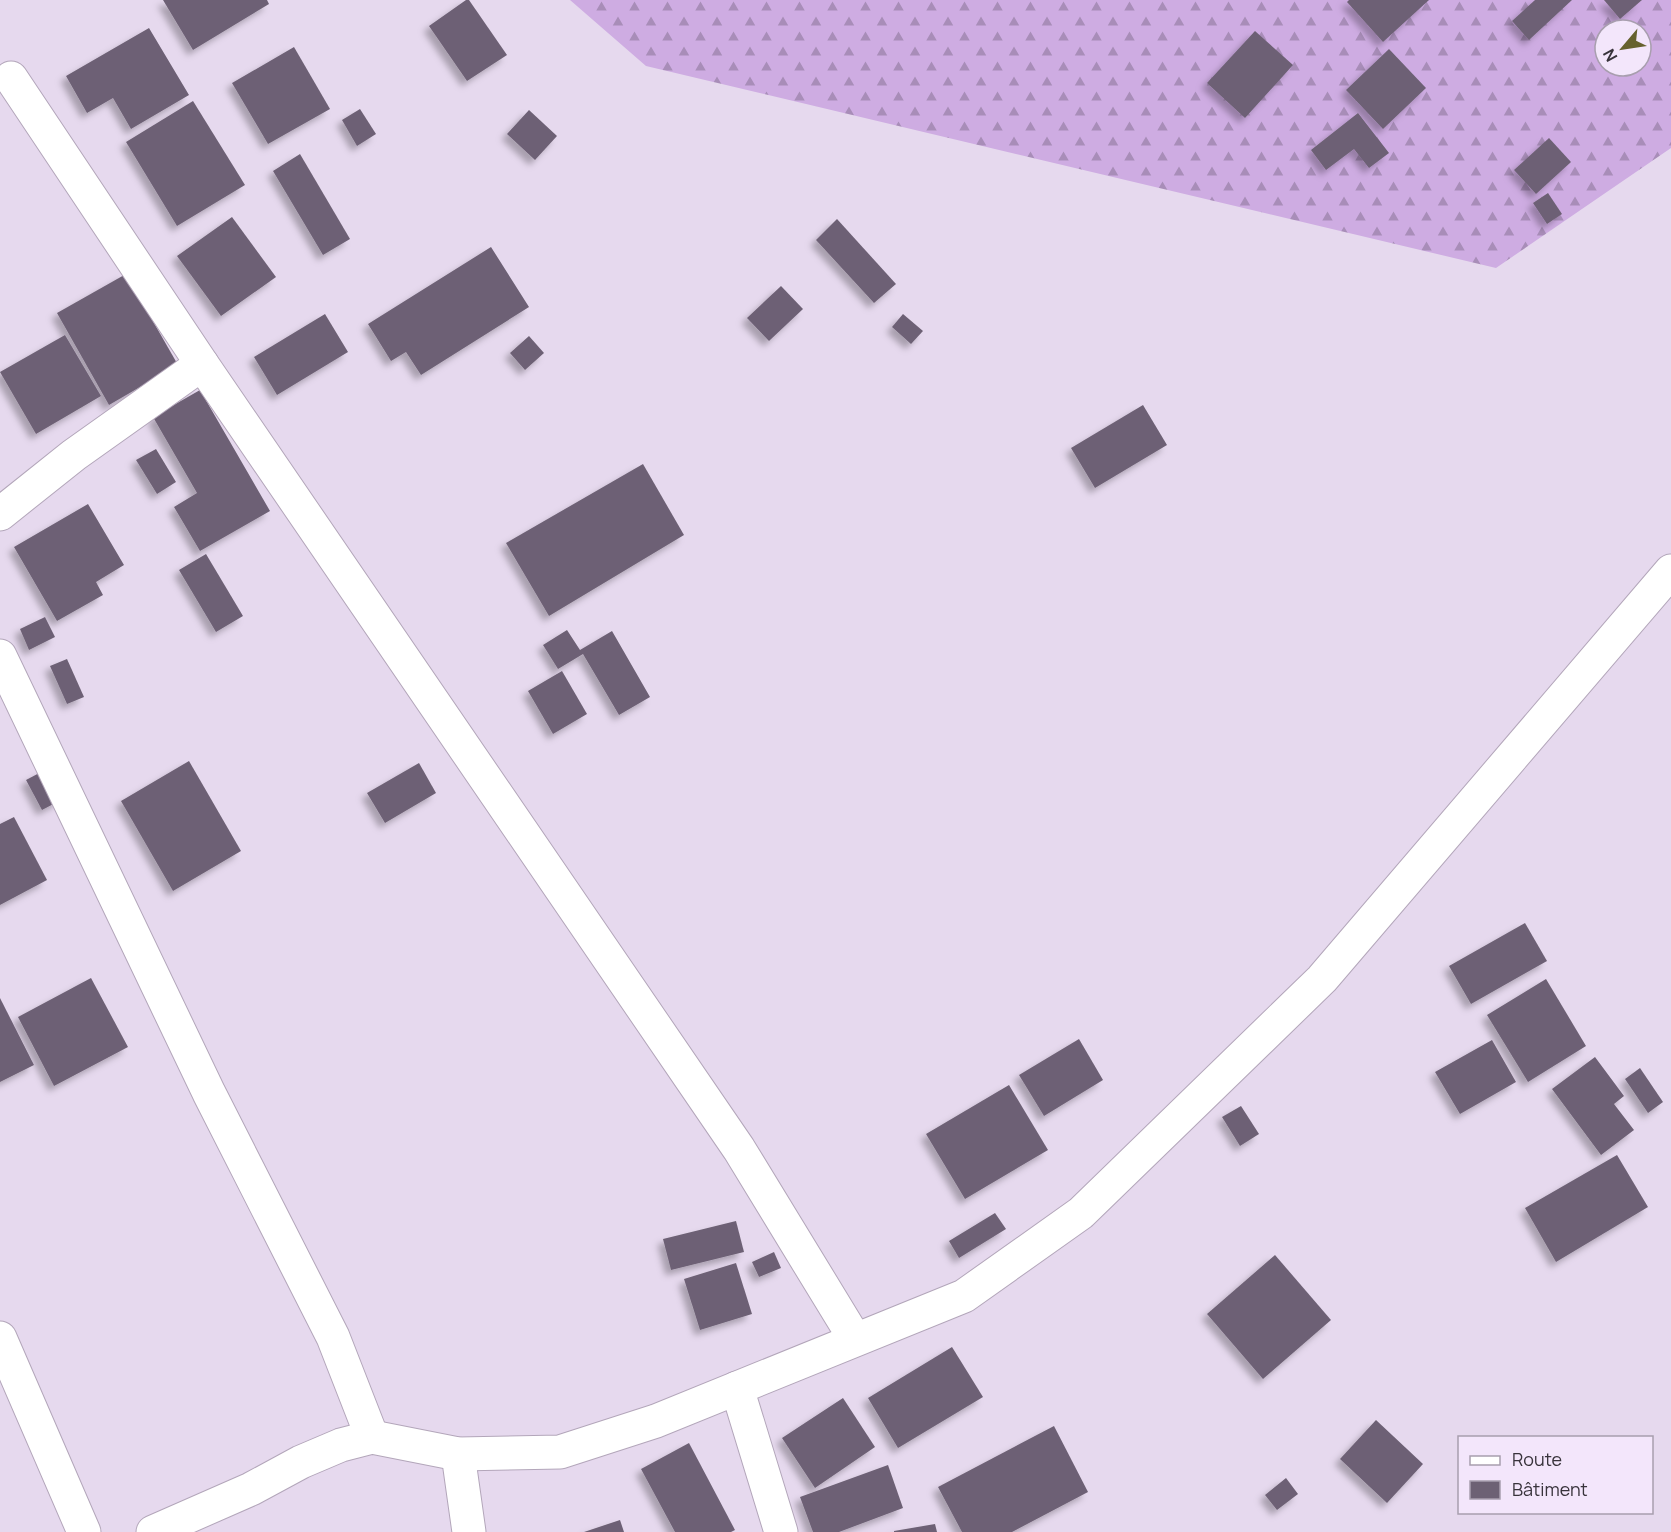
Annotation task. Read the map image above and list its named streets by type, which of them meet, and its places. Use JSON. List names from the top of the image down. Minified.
{"legend":["Route","Bâtiment"],"north":"bottom left"}
